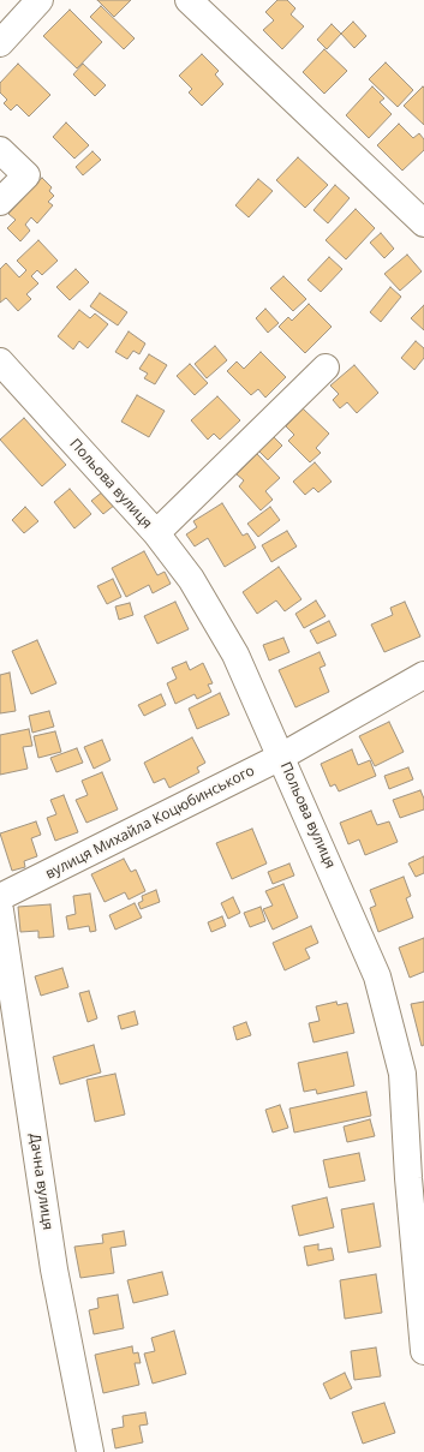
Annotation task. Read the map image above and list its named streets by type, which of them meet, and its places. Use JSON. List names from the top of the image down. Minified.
{"streets":{"street":["Польова вулиця","вулиця Михайла Коцюбинського","Дачна вулиця"]},"crossings":[["Польова вулиця","вулиця Михайла Коцюбинського"]]}
